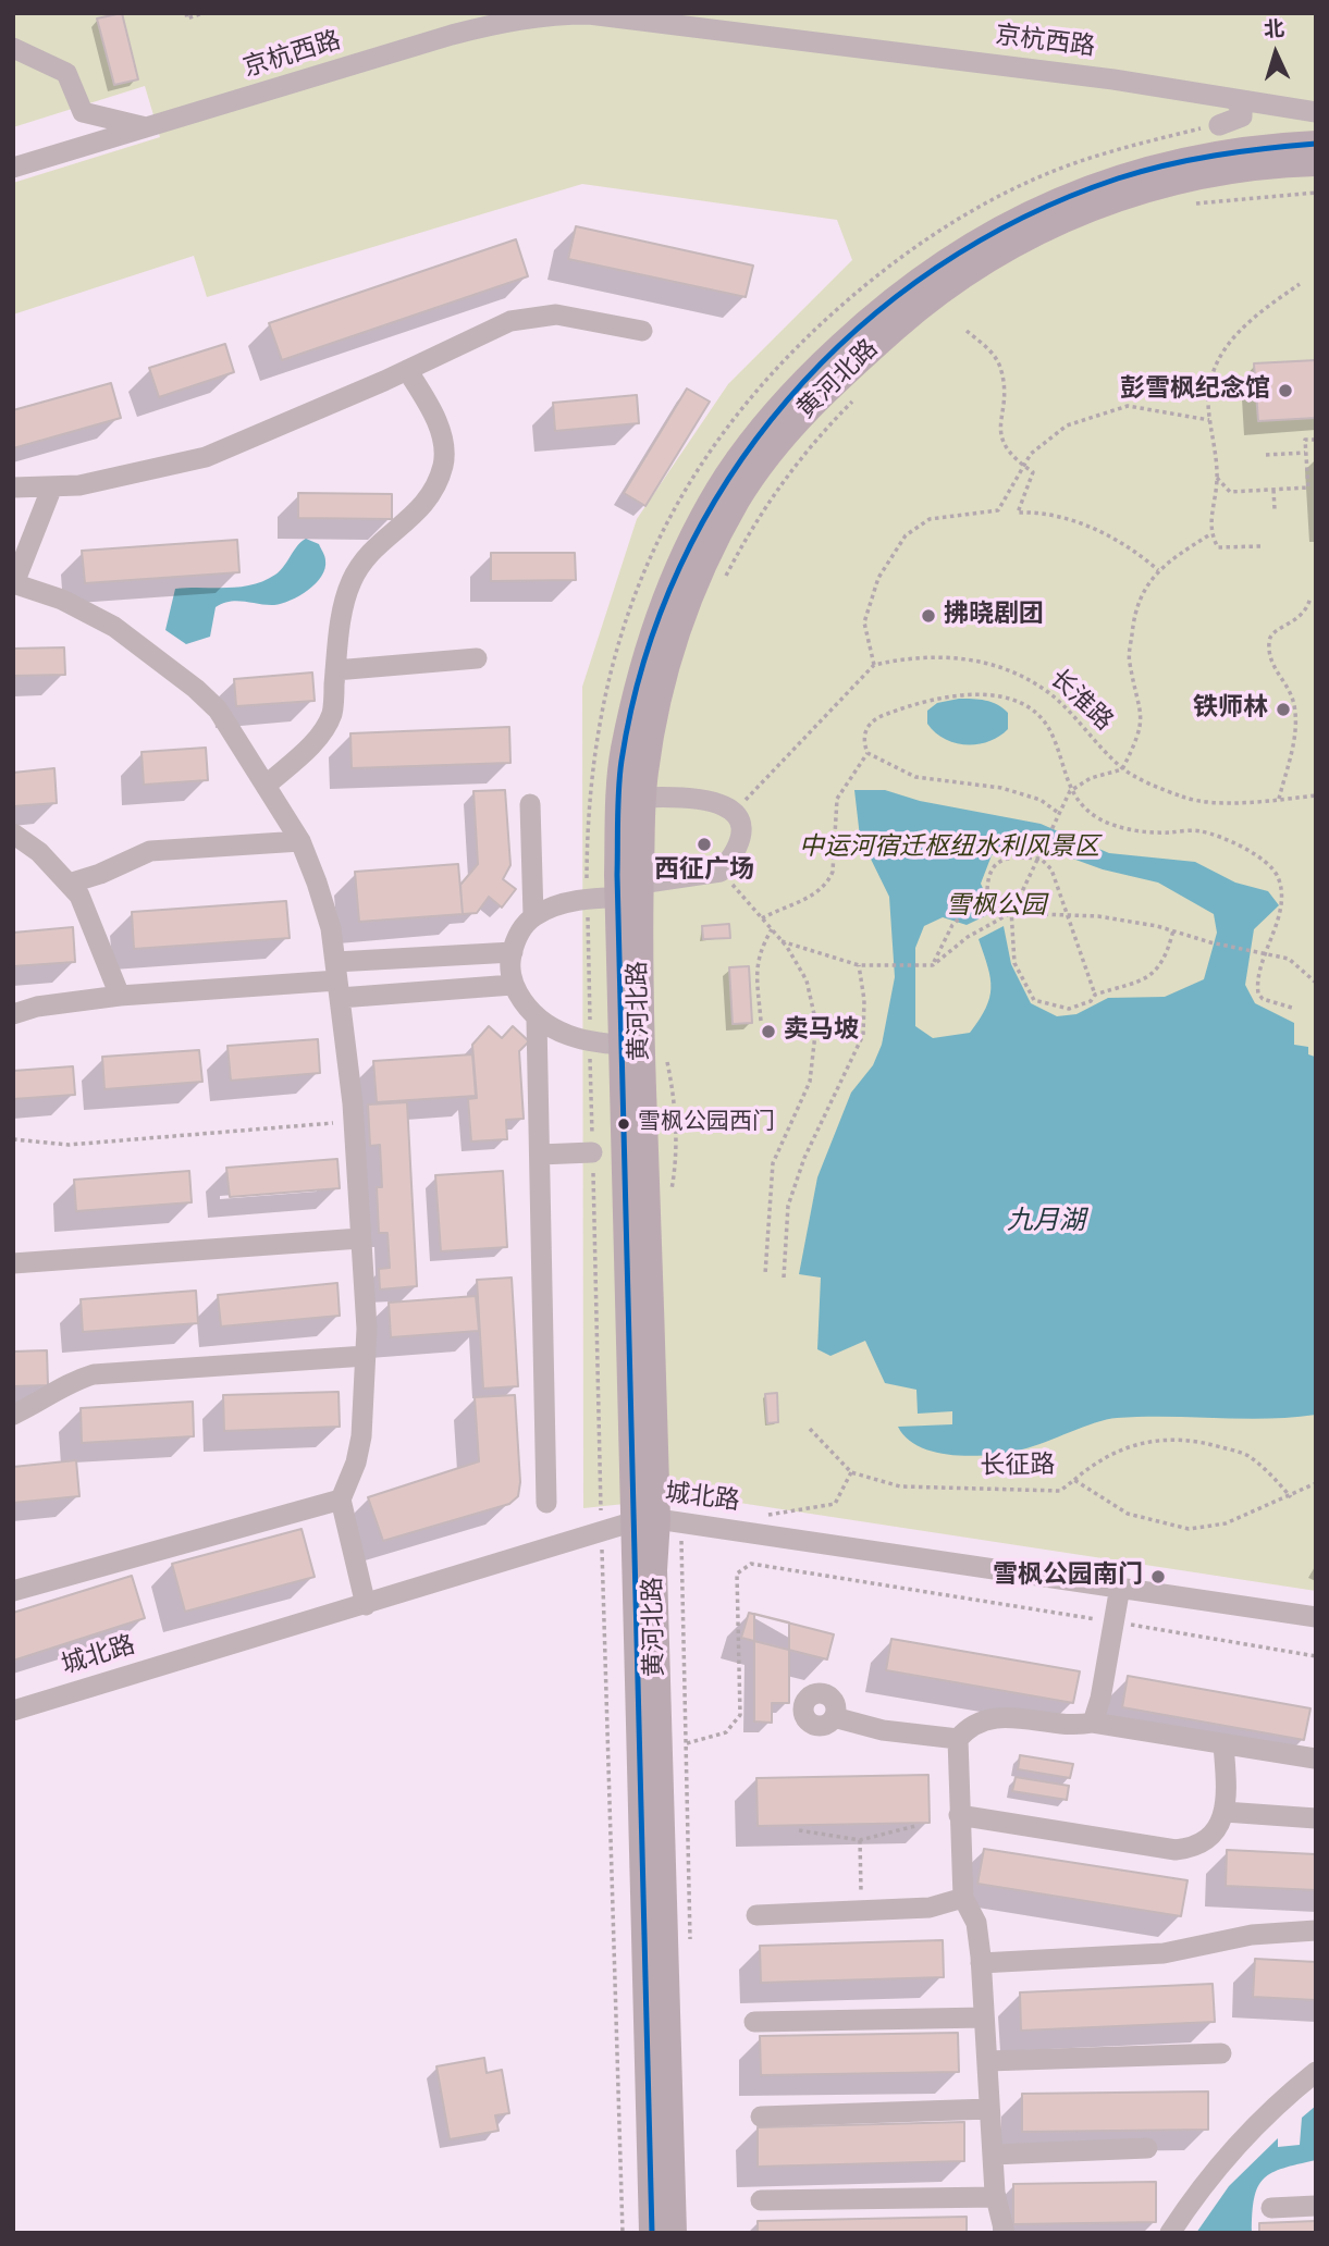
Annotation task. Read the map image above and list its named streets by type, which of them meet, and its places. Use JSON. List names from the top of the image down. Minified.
{"streets":{"main road":["黄河北路"],"street":["京杭西路","城北路"],"path":["长淮路","长征路"]},"crossings":[["黄河北路","城北路"]],"water":["九月湖"],"parks":["中运河宿迁枢纽水利风景区","雪枫公园"],"places":["彭雪枫纪念馆","拂晓剧团","铁师林","西征广场","卖马坡","雪枫公园西门","雪枫公园南门"],"north":"top"}
